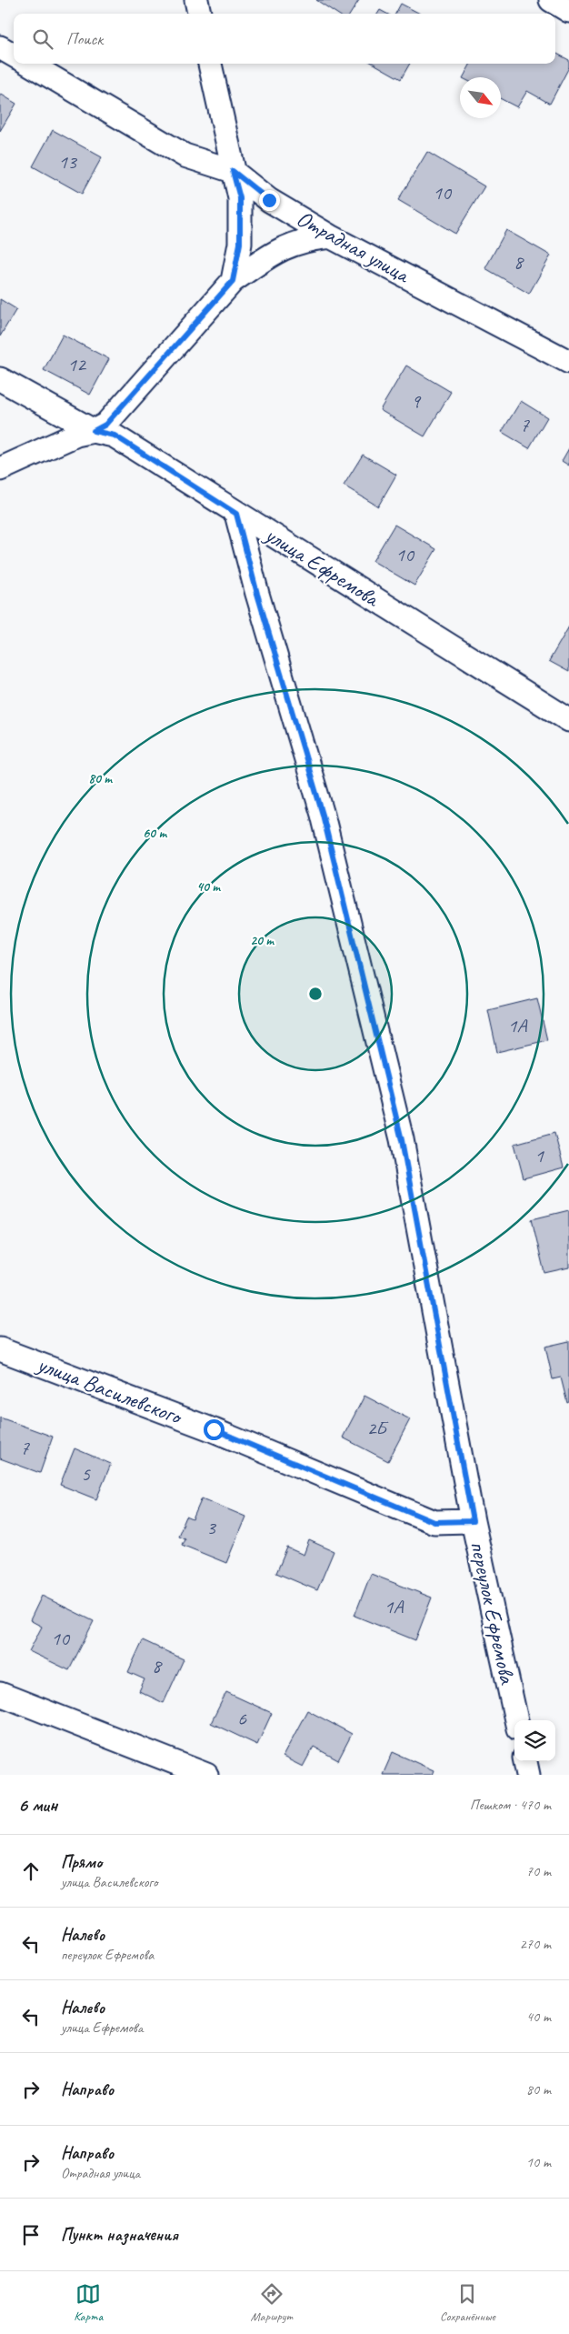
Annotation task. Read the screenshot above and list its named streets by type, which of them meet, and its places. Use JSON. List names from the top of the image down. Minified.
{"streets":{"street":["Отрадная улица","улица Ефремова","улица Василевского","переулок Ефремова"]},"crossings":[["улица Ефремова","переулок Ефремова"],["улица Василевского","переулок Ефремова"]],"house_numbers":["13","10","8","12","9","7","10","1А","1","2Б","7","5","3","1А","10","8","6"],"north":"bottom right","page":{"search":"Поиск","heading":["6 мин","Пешком · 470 m"],"list":[["Прямо","улица Василевского","70 m"],["Налево","переулок Ефремова","270 m"],["Налево","улица Ефремова","40 m"],["Направо","80 m"],["Направо","Отрадная улица","10 m"],"Пункт назначения"],"nav":["Карта","Маршрут","Сохранённые"]},"rings":["80 m","60 m","40 m","20 m"]}
